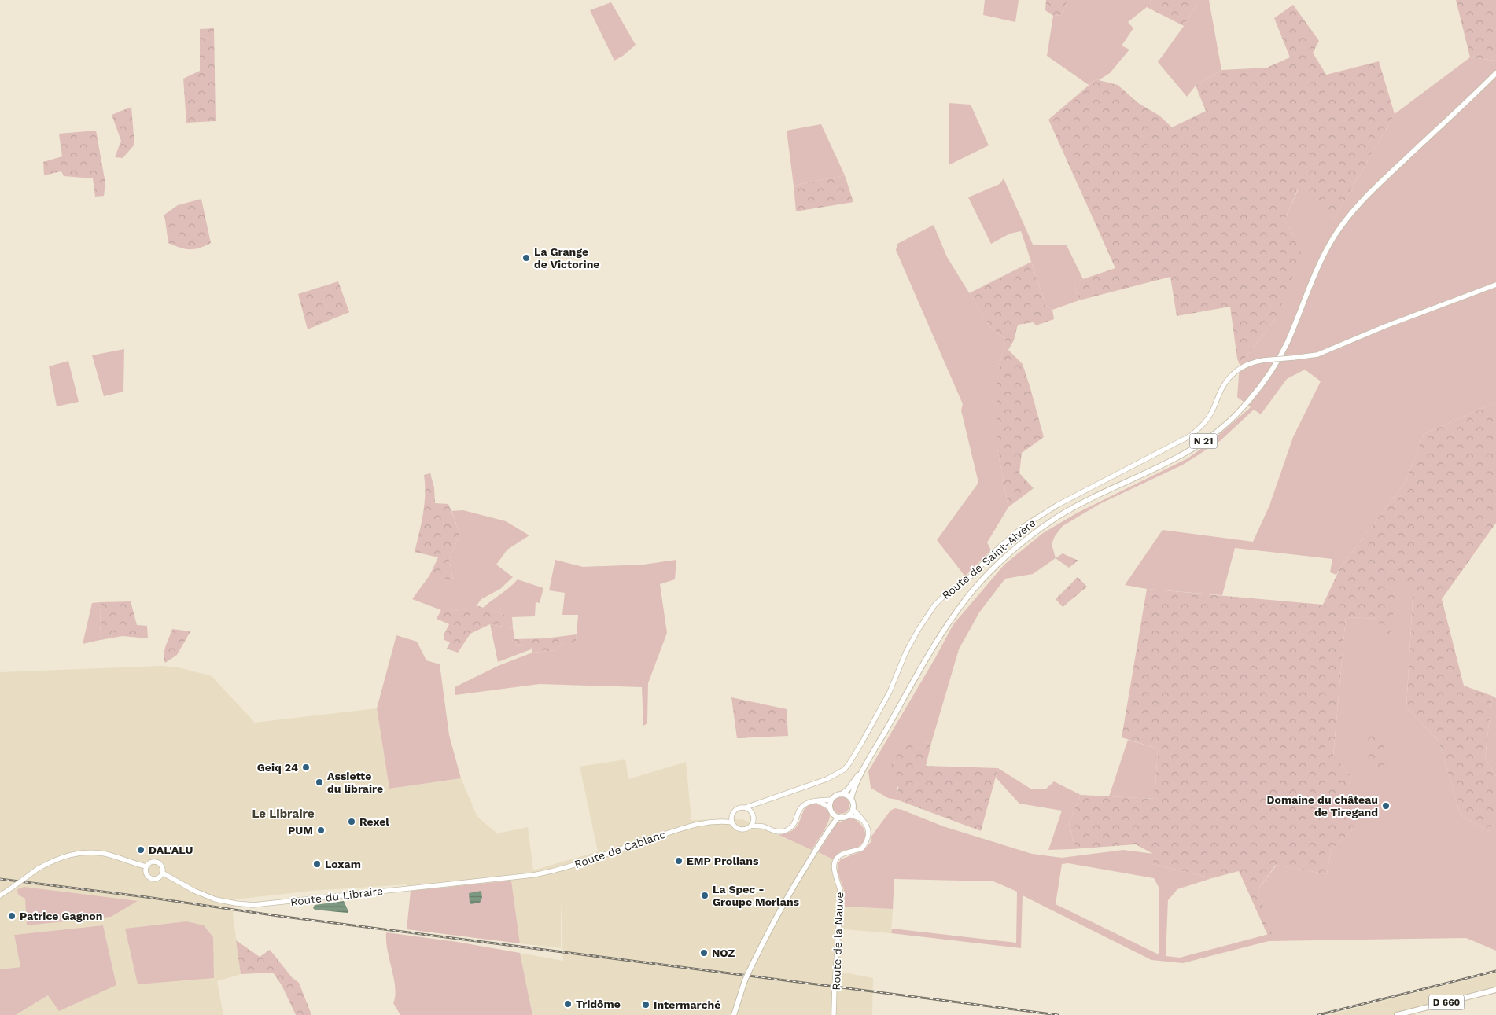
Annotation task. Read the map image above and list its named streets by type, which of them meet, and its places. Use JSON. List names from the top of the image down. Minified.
{"streets":{"main road":["N 21","Route de Saint-Alvère","Route de Cablanc","Route du Libraire","Route de la Nauve","D 660"]},"crossings":[["Route de Cablanc","Route du Libraire"]],"districts":["Le Libraire"],"places":["La Grange de Victorine","Geiq 24","Assiette du libraire","Domaine du château de Tiregand","Rexel","PUM","DAL'ALU","EMP Prolians","Loxam","La Spec - Groupe Morlans","Patrice Gagnon","NOZ","Tridôme","Intermarché"]}
